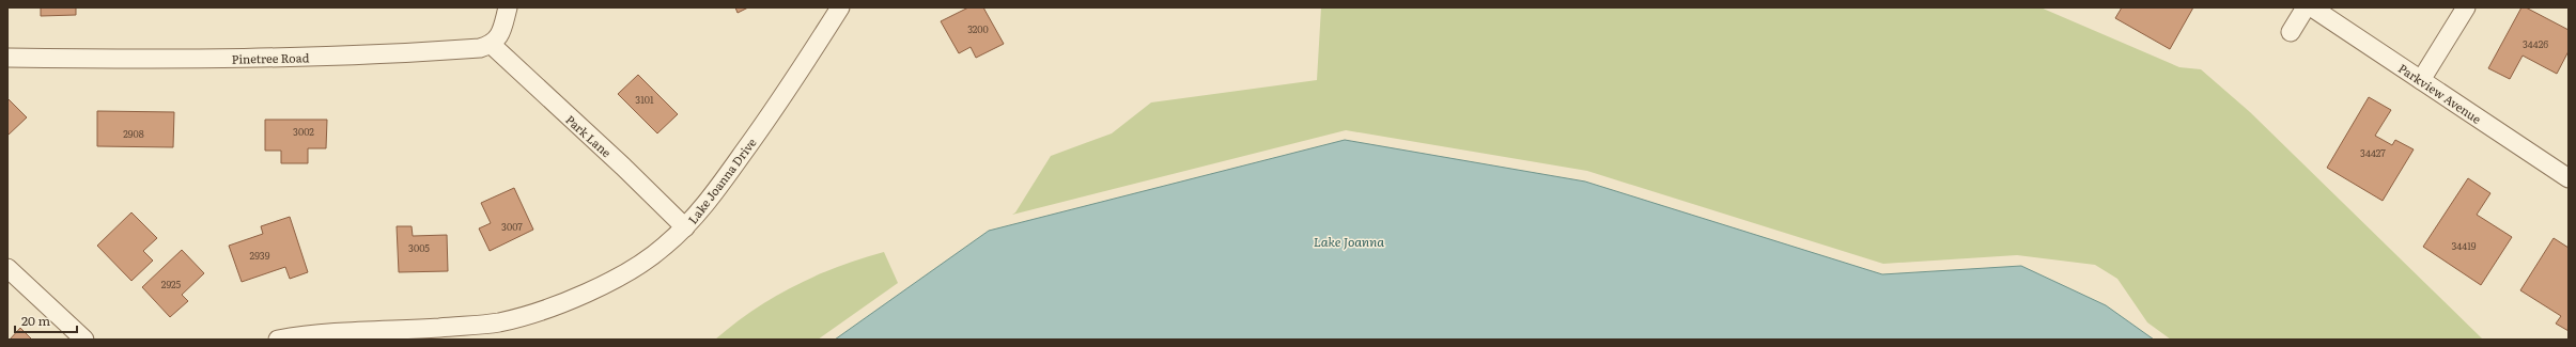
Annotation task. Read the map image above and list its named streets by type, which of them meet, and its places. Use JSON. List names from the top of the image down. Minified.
{"streets":{"street":["Pinetree Road","Parkview Avenue","Park Lane","Lake Joanna Drive"]},"crossings":[["Pinetree Road","Park Lane"],["Park Lane","Lake Joanna Drive"]],"water":["Lake Joanna"],"house_numbers":["3200","34426","3101","3002","2908","34427","3007","34419","3005","2939","2925"],"scale_bar":"20 m"}
